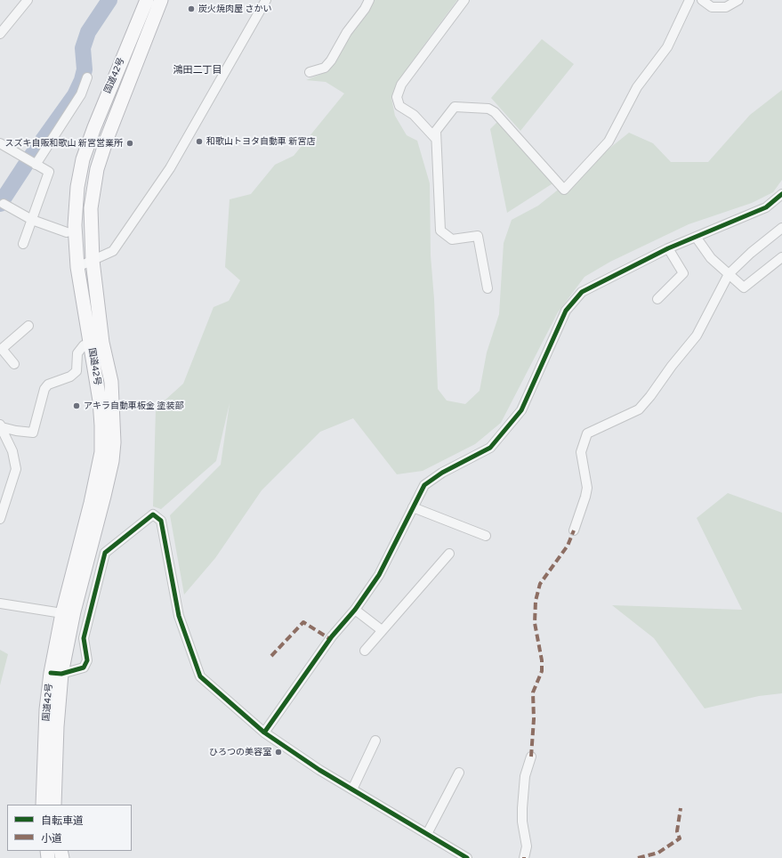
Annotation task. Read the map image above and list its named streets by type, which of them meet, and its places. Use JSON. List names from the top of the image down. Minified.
{"streets":{"highway":["国道42号"]},"districts":["鴻田二丁目"],"places":["炭火焼肉屋 さかい","和歌山トヨタ自動車 新宮店","スズキ自販和歌山 新宮営業所","アキラ自動車板金 塗装部","ひろつの美容室"],"legend":["自転車道","小道"]}
